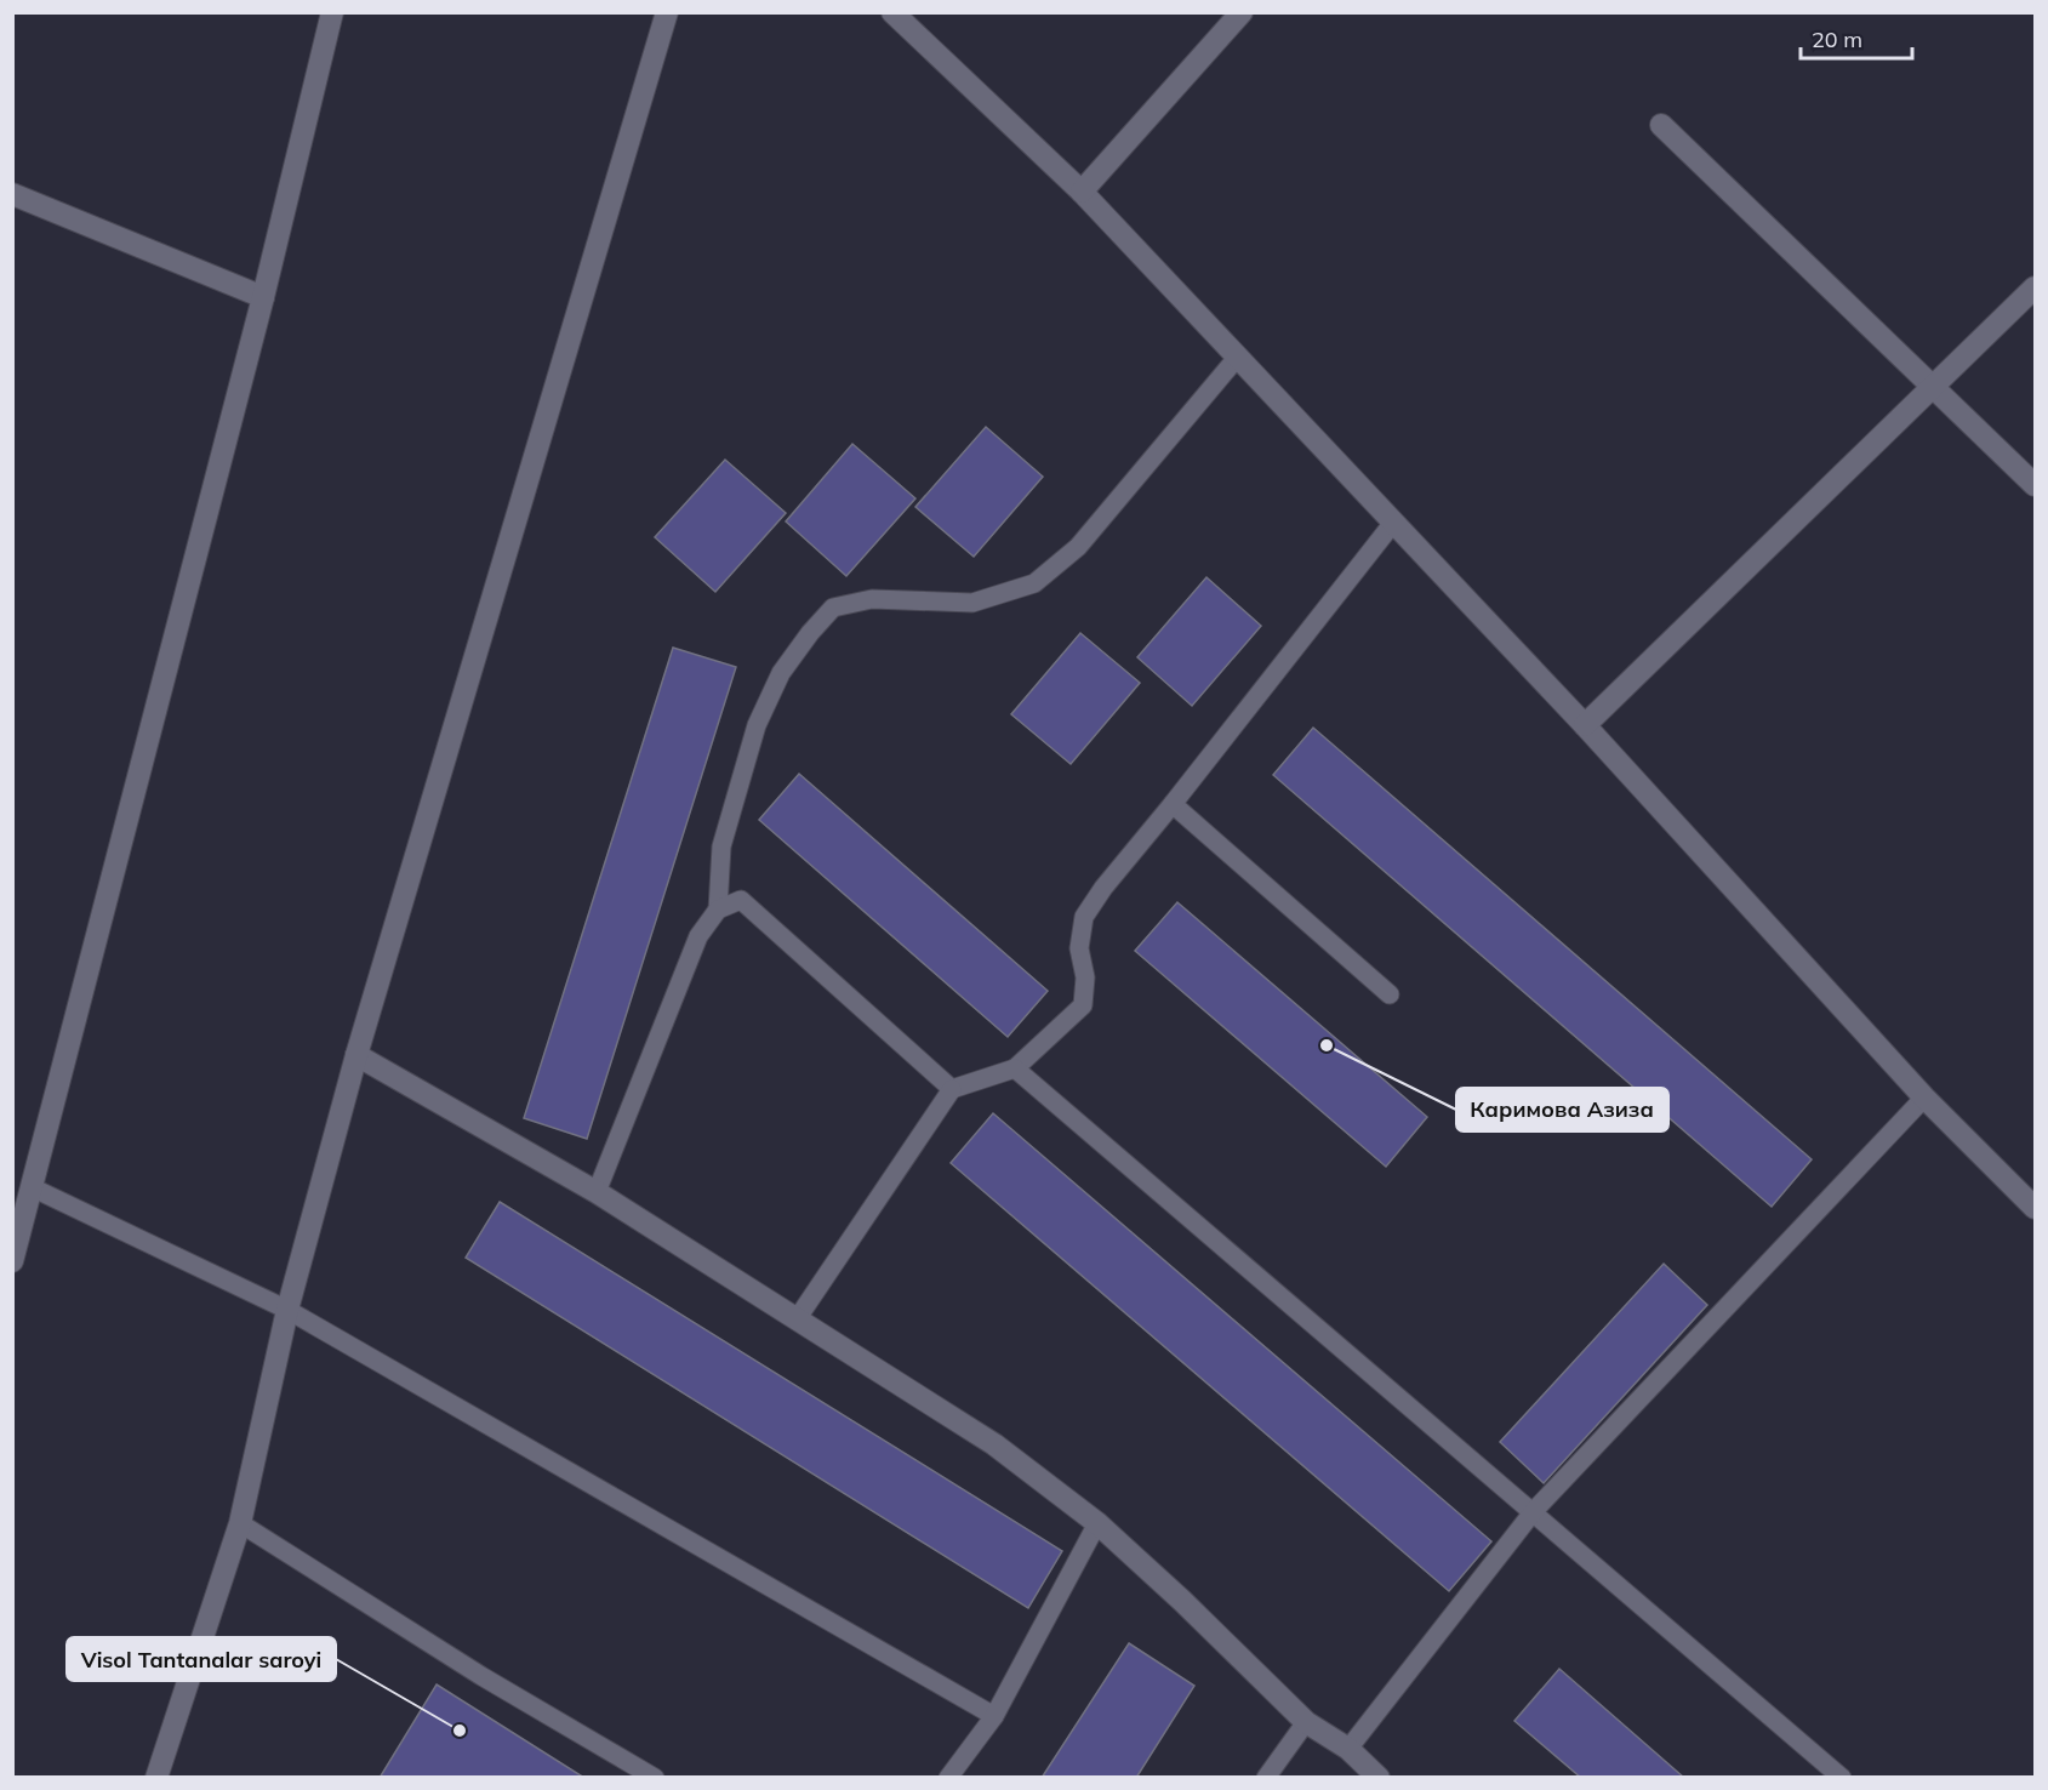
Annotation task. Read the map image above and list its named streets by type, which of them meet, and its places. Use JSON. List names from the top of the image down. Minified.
{"places":["Каримова Азиза","Visol Tantanalar saroyi"],"scale_bar":"20 m"}
